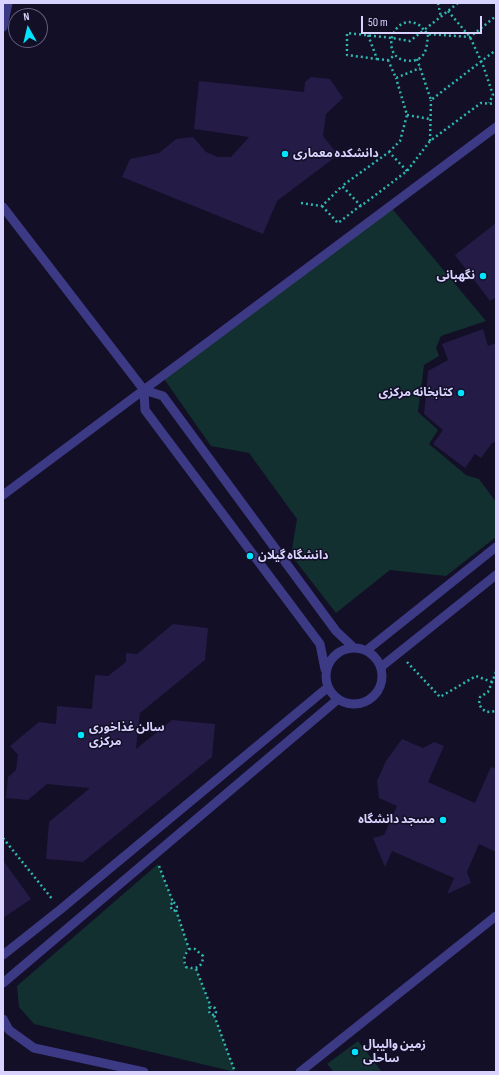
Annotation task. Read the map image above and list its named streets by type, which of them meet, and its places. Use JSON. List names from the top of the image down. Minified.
{"places":["دانشکده معماری","نگهبانی","کتابخانه مرکزی","دانشگاه گیلان","سالن غذاخوری مرکزی","مسجد دانشگاه","زمین والیبال ساحلی"],"scale_bar":"50 m","north":"top"}
